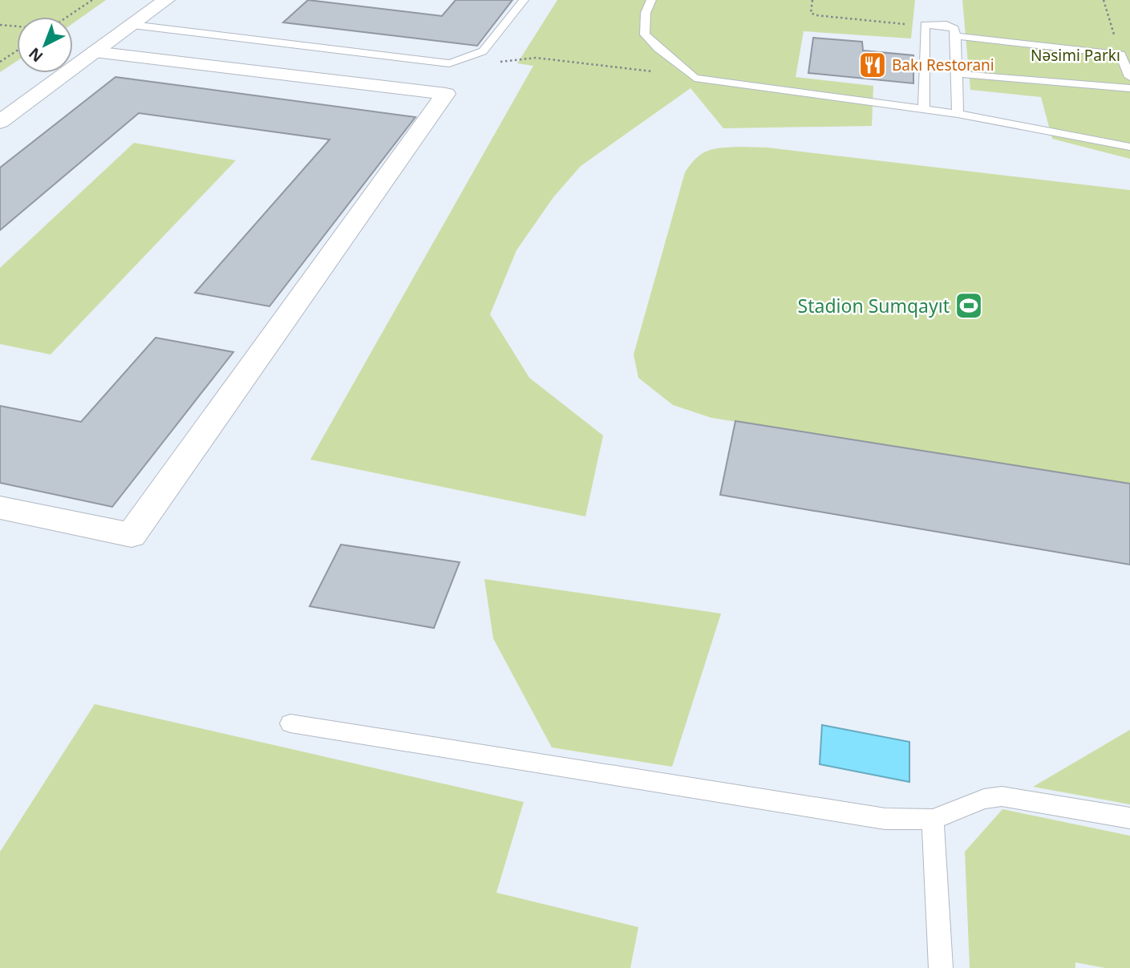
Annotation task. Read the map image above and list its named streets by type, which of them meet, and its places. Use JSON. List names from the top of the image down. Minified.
{"parks":["Nəsimi Parkı"],"places":{"restaurant":["Bakı Restorani"],"sports":["Stadion Sumqayıt"]},"north":"bottom left"}
